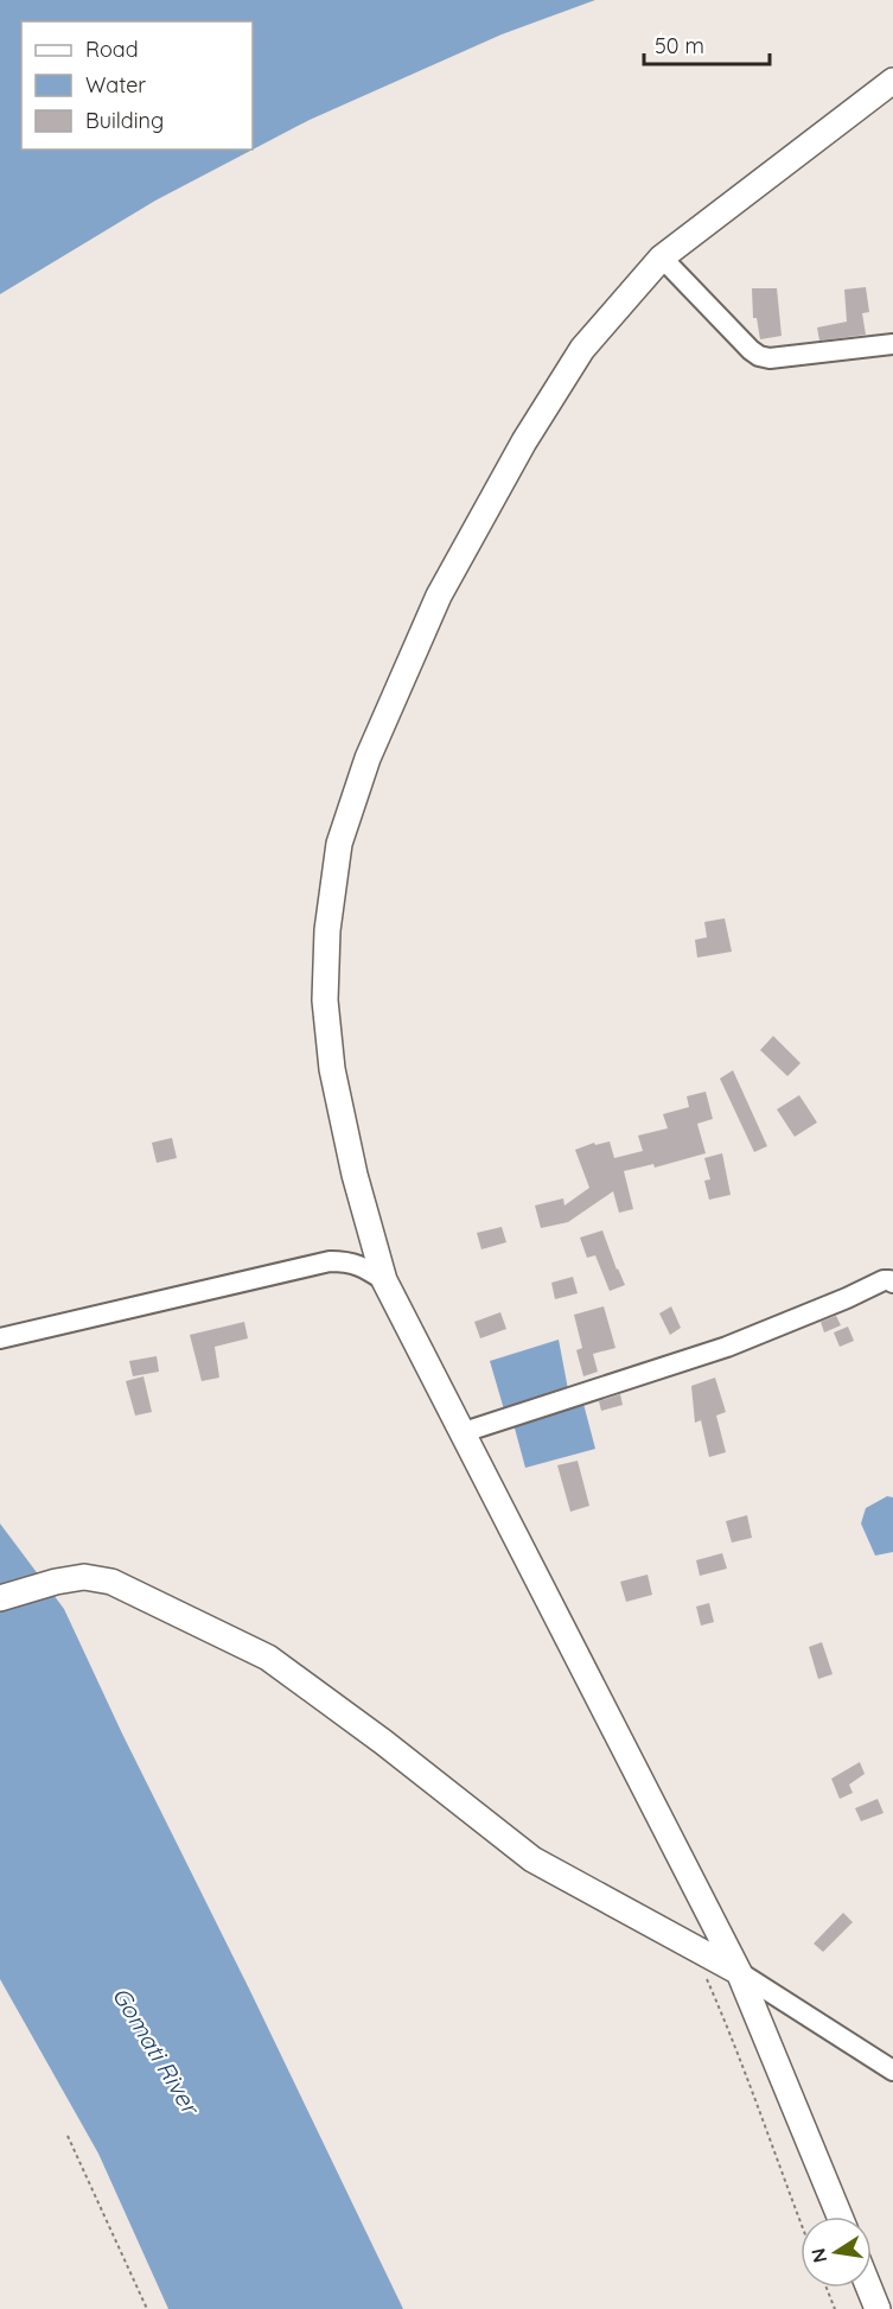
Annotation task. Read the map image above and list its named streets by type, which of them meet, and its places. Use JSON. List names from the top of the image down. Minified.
{"water":["Gomati River"],"legend":["Road","Water","Building"],"scale_bar":"50 m","north":"left"}
